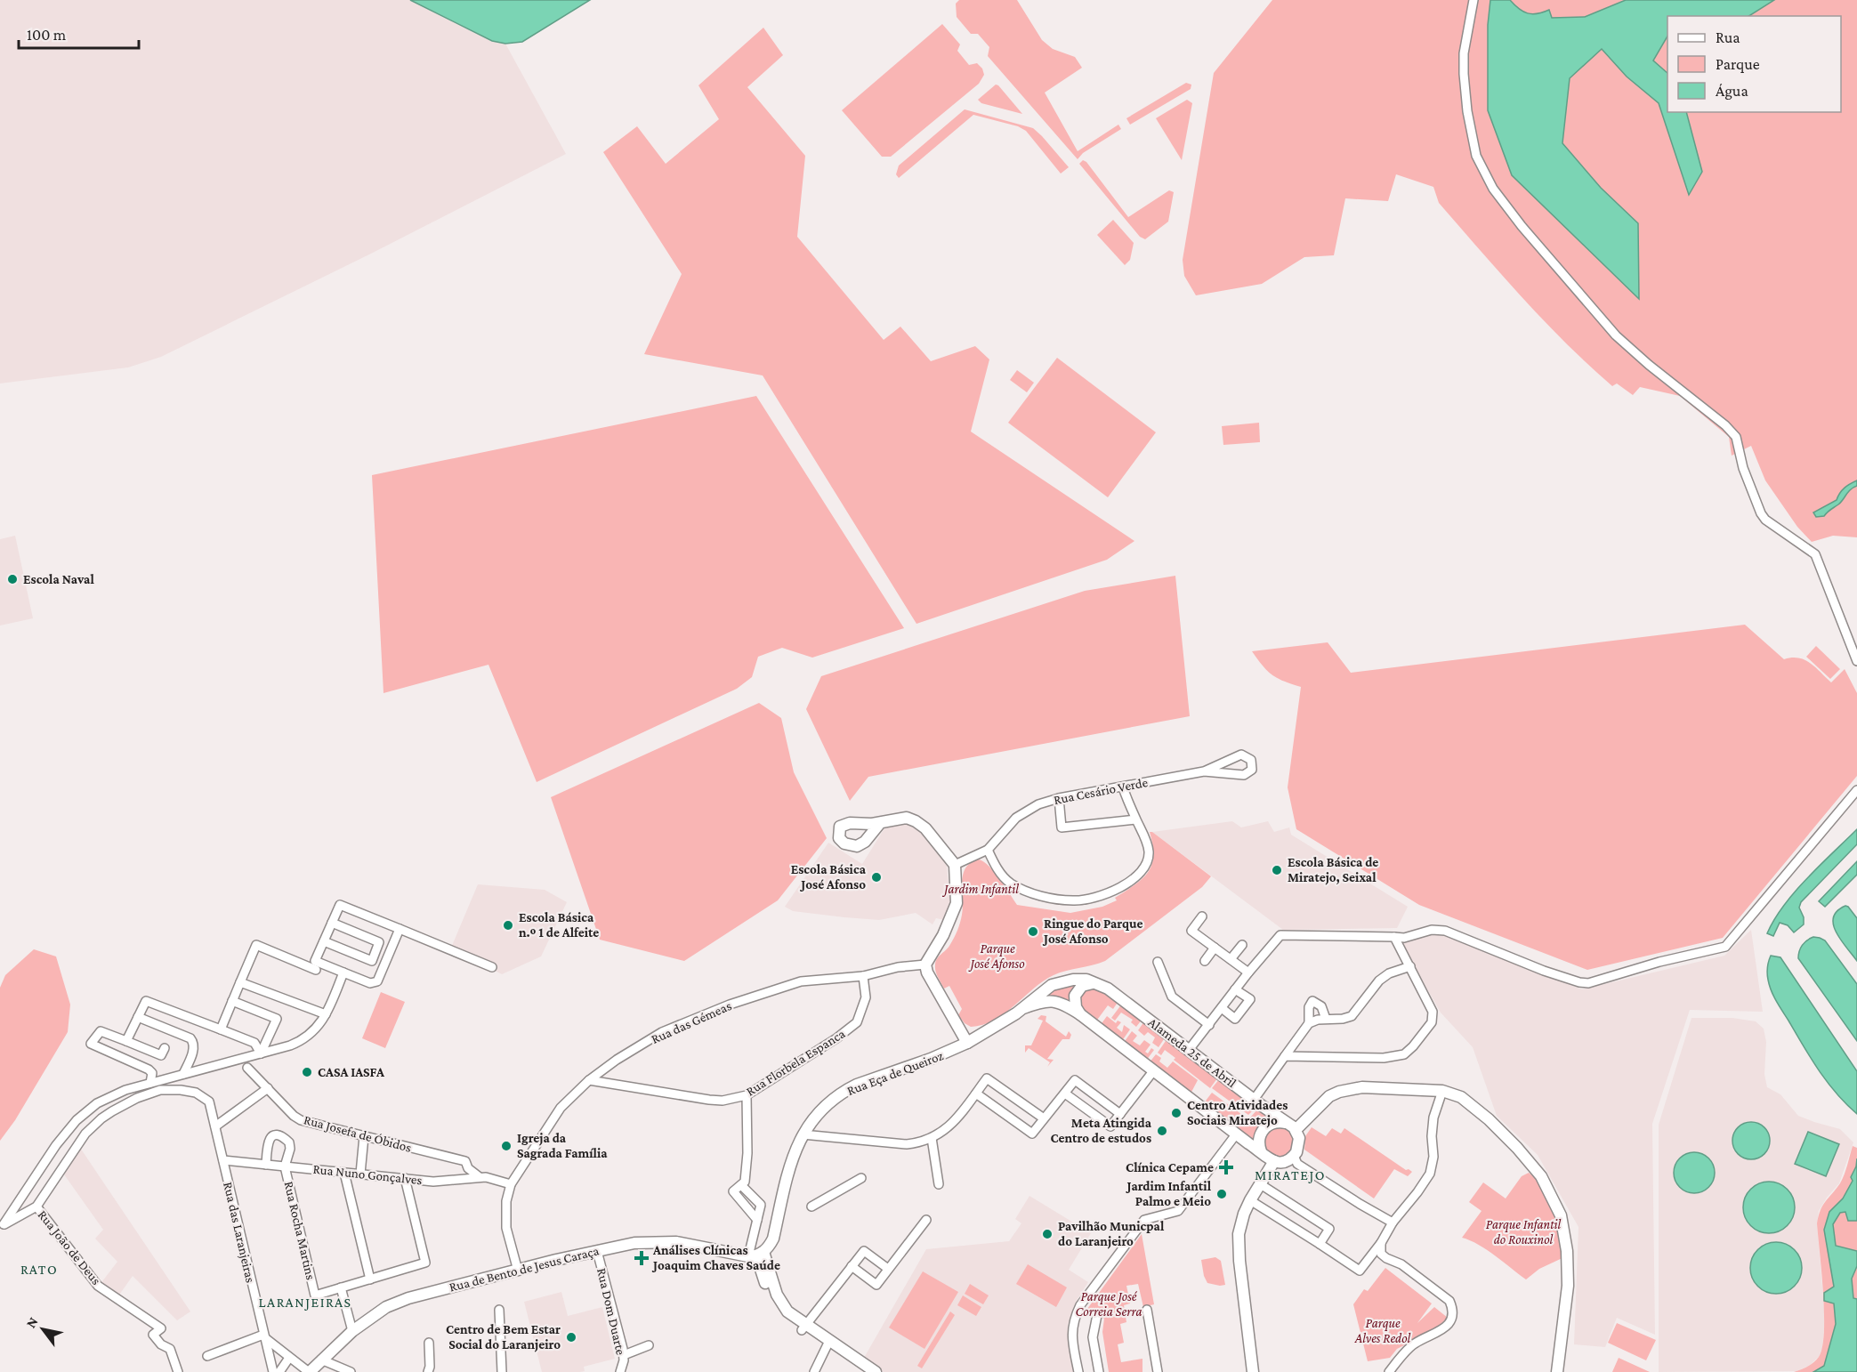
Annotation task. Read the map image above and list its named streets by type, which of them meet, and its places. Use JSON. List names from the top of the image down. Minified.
{"streets":{"main road":["Alameda 25 de Abril","Rua Eça de Queiroz","Rua de Bento de Jesus Caraça"],"street":["Rua Cesário Verde","Rua das Gémeas","Rua Florbela Espanca","Rua Josefa de Óbidos","Rua Nuno Gonçalves","Rua Rocha Martins","Rua das Laranjeiras","Rua João de Deus","Rua Dom Duarte"]},"crossings":[["Rua das Gémeas","Rua Florbela Espanca"],["Rua das Gémeas","Rua Nuno Gonçalves"],["Alameda 25 de Abril","Rua Eça de Queiroz"],["Rua Eça de Queiroz","Rua de Bento de Jesus Caraça"],["Rua Josefa de Óbidos","Rua Nuno Gonçalves"],["Rua Nuno Gonçalves","Rua Rocha Martins"],["Rua Nuno Gonçalves","Rua das Laranjeiras"],["Rua das Laranjeiras","Rua João de Deus"],["Rua de Bento de Jesus Caraça","Rua Dom Duarte"]],"districts":["MIRATEJO","RATO","LARANJEIRAS"],"parks":["Jardim Infantil","Parque José Afonso","Parque Infantil do Rouxinol","Parque José Correia Serra","Parque Alves Redol"],"places":{"other":["Escola Naval","Escola Básica de Miratejo, Seixal","Escola Básica José Afonso","Escola Básica n.º 1 de Alfeite","Ringue do Parque José Afonso","CASA IASFA","Centro Atividades Sociais Miratejo","Meta Atingida Centro de estudos","Igreja da Sagrada Família","Jardim Infantil Palmo e Meio","Pavilhão Municpal do Laranjeiro","Centro de Bem Estar Social do Laranjeiro"],"health":["Clínica Cepame","Análises Clínicas Joaquim Chaves Saúde"]},"legend":["Rua","Parque","Água"],"scale_bar":"100 m","north":"top left"}
